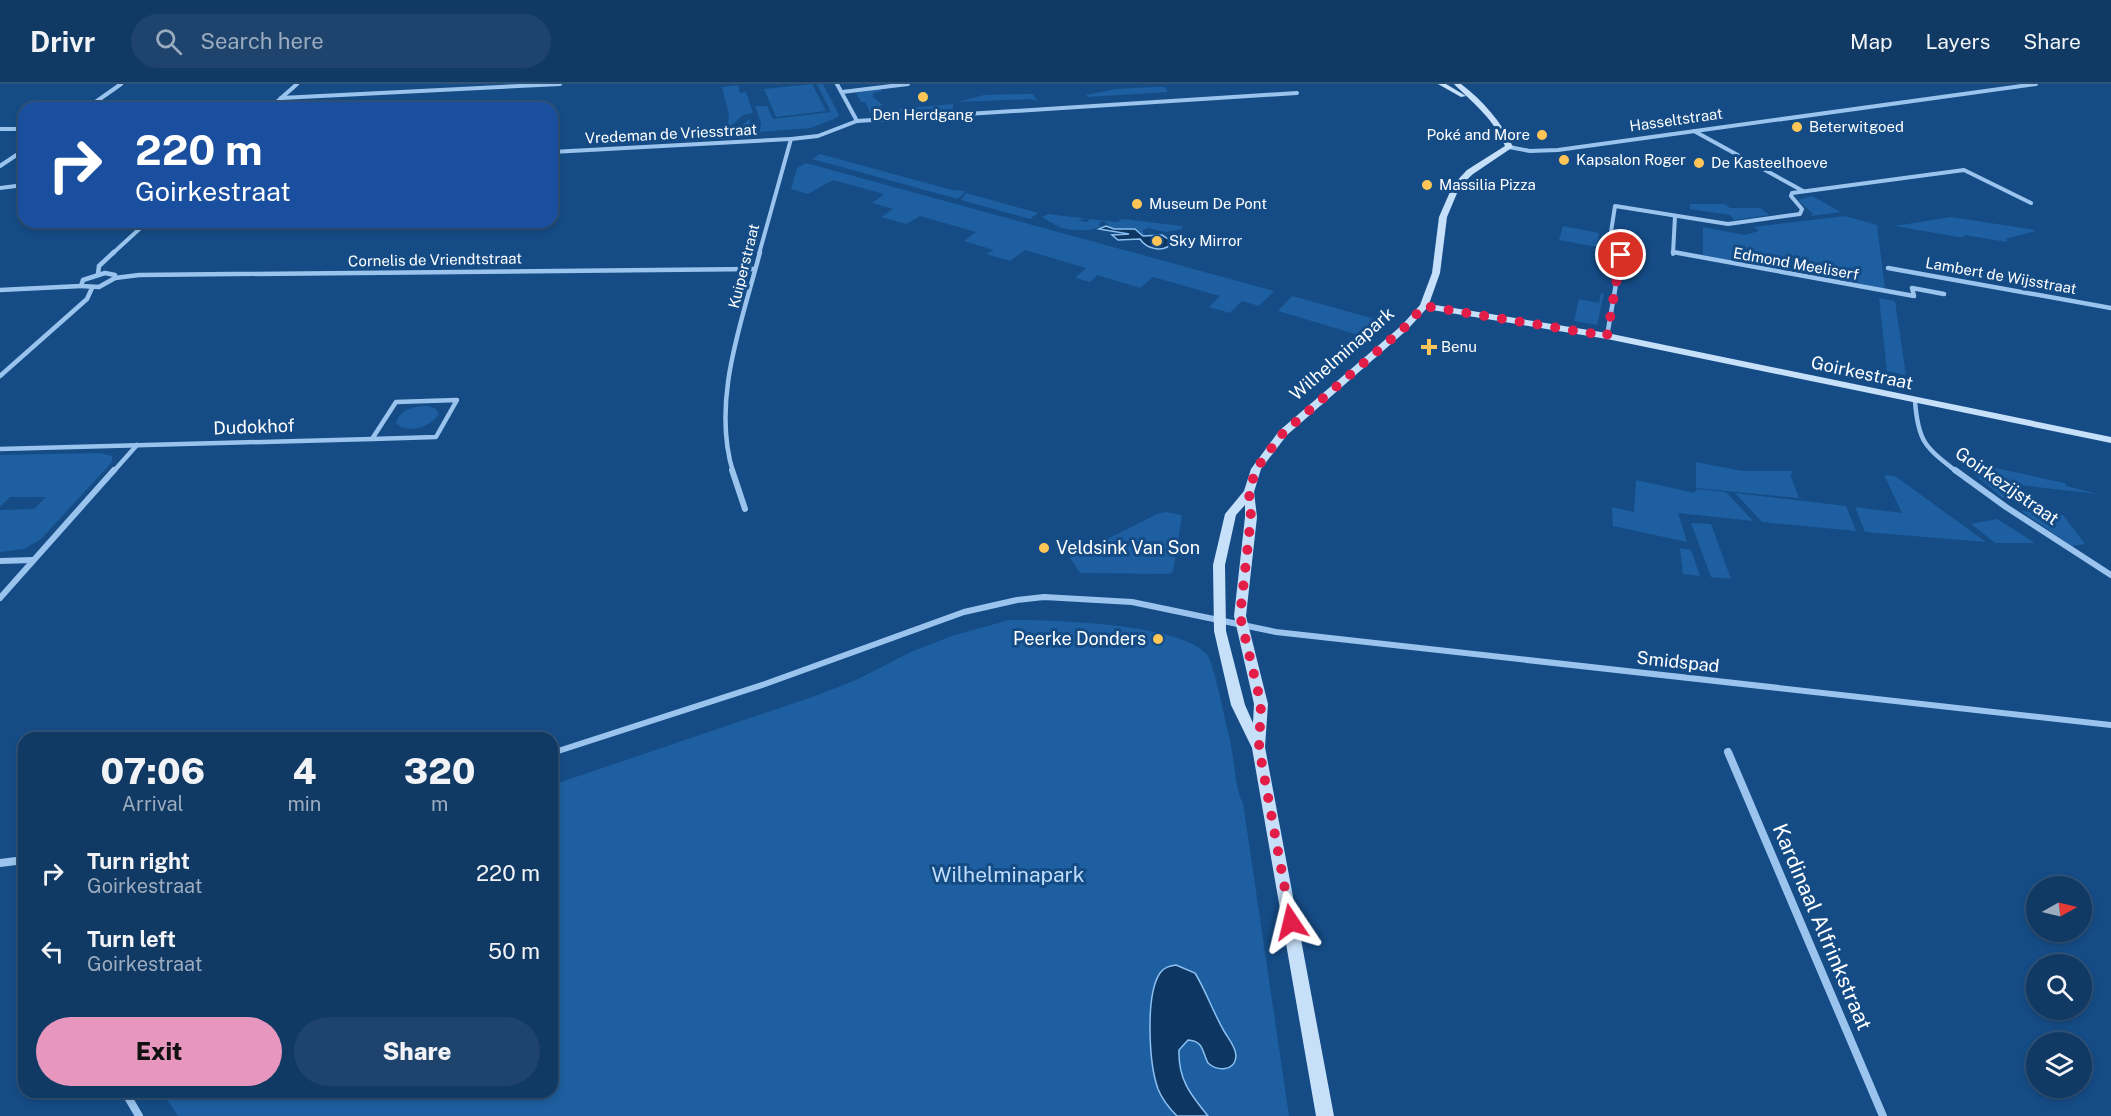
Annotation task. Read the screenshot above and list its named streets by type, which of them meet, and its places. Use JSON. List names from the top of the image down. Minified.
{"streets":{"street":["Hasseltstraat","Vredeman de Vriesstraat","Cornelis de Vriendtstraat","Edmond Meeliserf","Kuiperstraat","Lambert de Wijsstraat","Wilhelminapark","Goirkestraat","Dudokhof","Goirkezijstraat","Smidspad","Kardinaal Alfrinkstraat"]},"crossings":[["Vredeman de Vriesstraat","Kuiperstraat"],["Cornelis de Vriendtstraat","Kuiperstraat"],["Edmond Meeliserf","Goirkestraat"],["Wilhelminapark","Goirkestraat"],["Wilhelminapark","Smidspad"],["Goirkestraat","Goirkezijstraat"]],"parks":["Wilhelminapark"],"places":{"other":["Den Herdgang","Beterwitgoed","Poké and More","Kapsalon Roger","De Kasteelhoeve","Massilia Pizza","Museum De Pont","Sky Mirror","Veldsink Van Son","Peerke Donders"],"health":["Benu"]},"north":"right","page":{"header":"Drivr","search":"Search here","nav":["Map","Layers","Share"],"turn":["220 m","Goirkestraat"],"eta":["07:06","Arrival","4","min","320","m"],"list":[{"name":"Turn right","note":"Goirkestraat","value":"220 m"},{"name":"Turn left","note":"Goirkestraat","value":"50 m"}],"buttons":["Exit","Share"]}}
